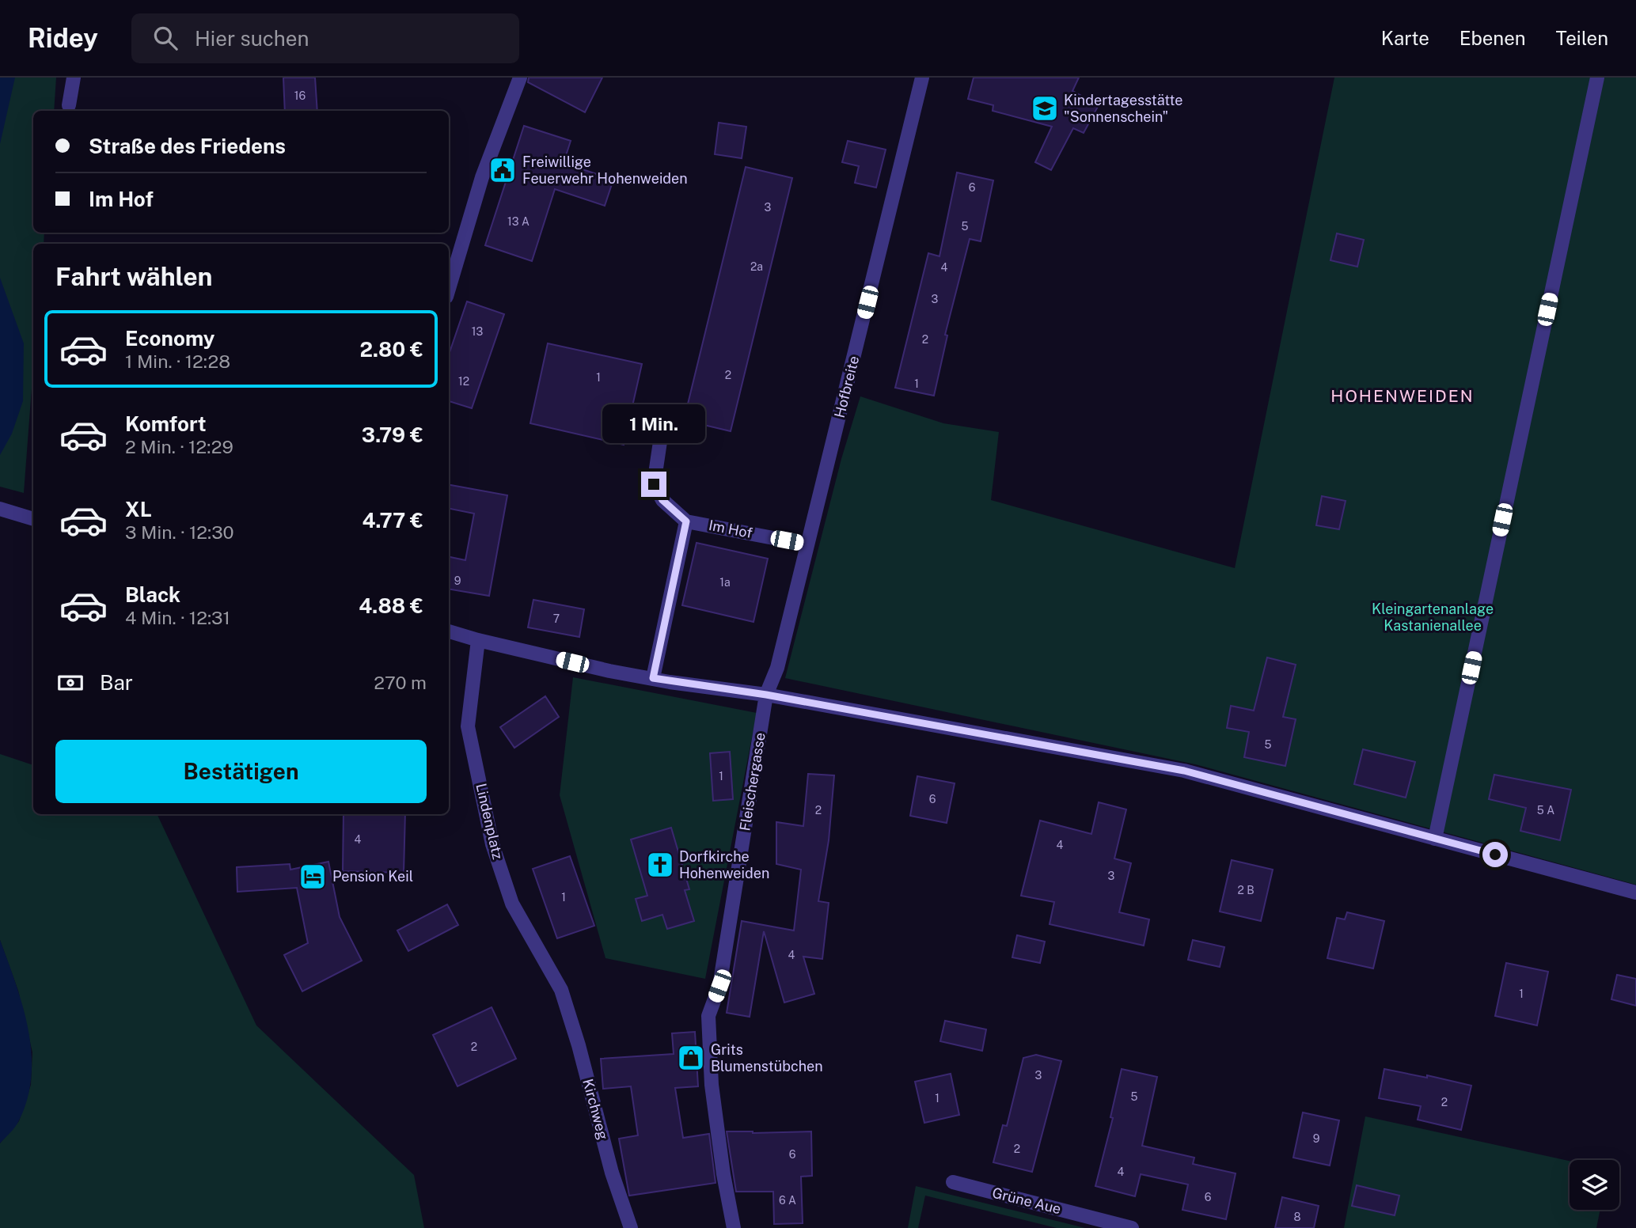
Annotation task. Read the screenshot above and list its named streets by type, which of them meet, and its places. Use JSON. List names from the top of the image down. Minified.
{"streets":{"street":["Hofbreite","Im Hof","Fleischergasse","Lindenplatz","Kirchweg","Grüne Aue"]},"crossings":[["Hofbreite","Im Hof"],["Hofbreite","Fleischergasse"],["Lindenplatz","Kirchweg"]],"districts":["HOHENWEIDEN"],"parks":["Kleingartenanlage Kastanienallee"],"places":{"school or university":["Kindertagesstätte \"Sonnenschein\""],"public building":["Freiwillige Feuerwehr Hohenweiden"],"church":["Dorfkirche Hohenweiden"],"hotel":["Pension Keil"],"shop":["Grits Blumenstübchen"]},"house_numbers":["16","6","3","13 A","5","2a","4","3","13","2","2","1","12","1","9","1a","7","5","1","6","2","5 A","4","4","3","2 B","1","4","1","2","3","5","1","2","9","2","6","4","6","6 A","8"],"page":{"header":"Ridey","search":"Hier suchen","nav":["Karte","Ebenen","Teilen"],"banner":["Straße des Friedens","Im Hof"],"heading":"Fahrt wählen","list":[{"name":"Economy","note":"1 Min. · 12:28","value":"2.80 €"},{"name":"Komfort","note":"2 Min. · 12:29","value":"3.79 €"},{"name":"XL","note":"3 Min. · 12:30","value":"4.77 €"},{"name":"Black","note":"4 Min. · 12:31","value":"4.88 €"}],"bubble":"1 Min.","pay":["Bar","270 m"],"buttons":"Bestätigen"}}
